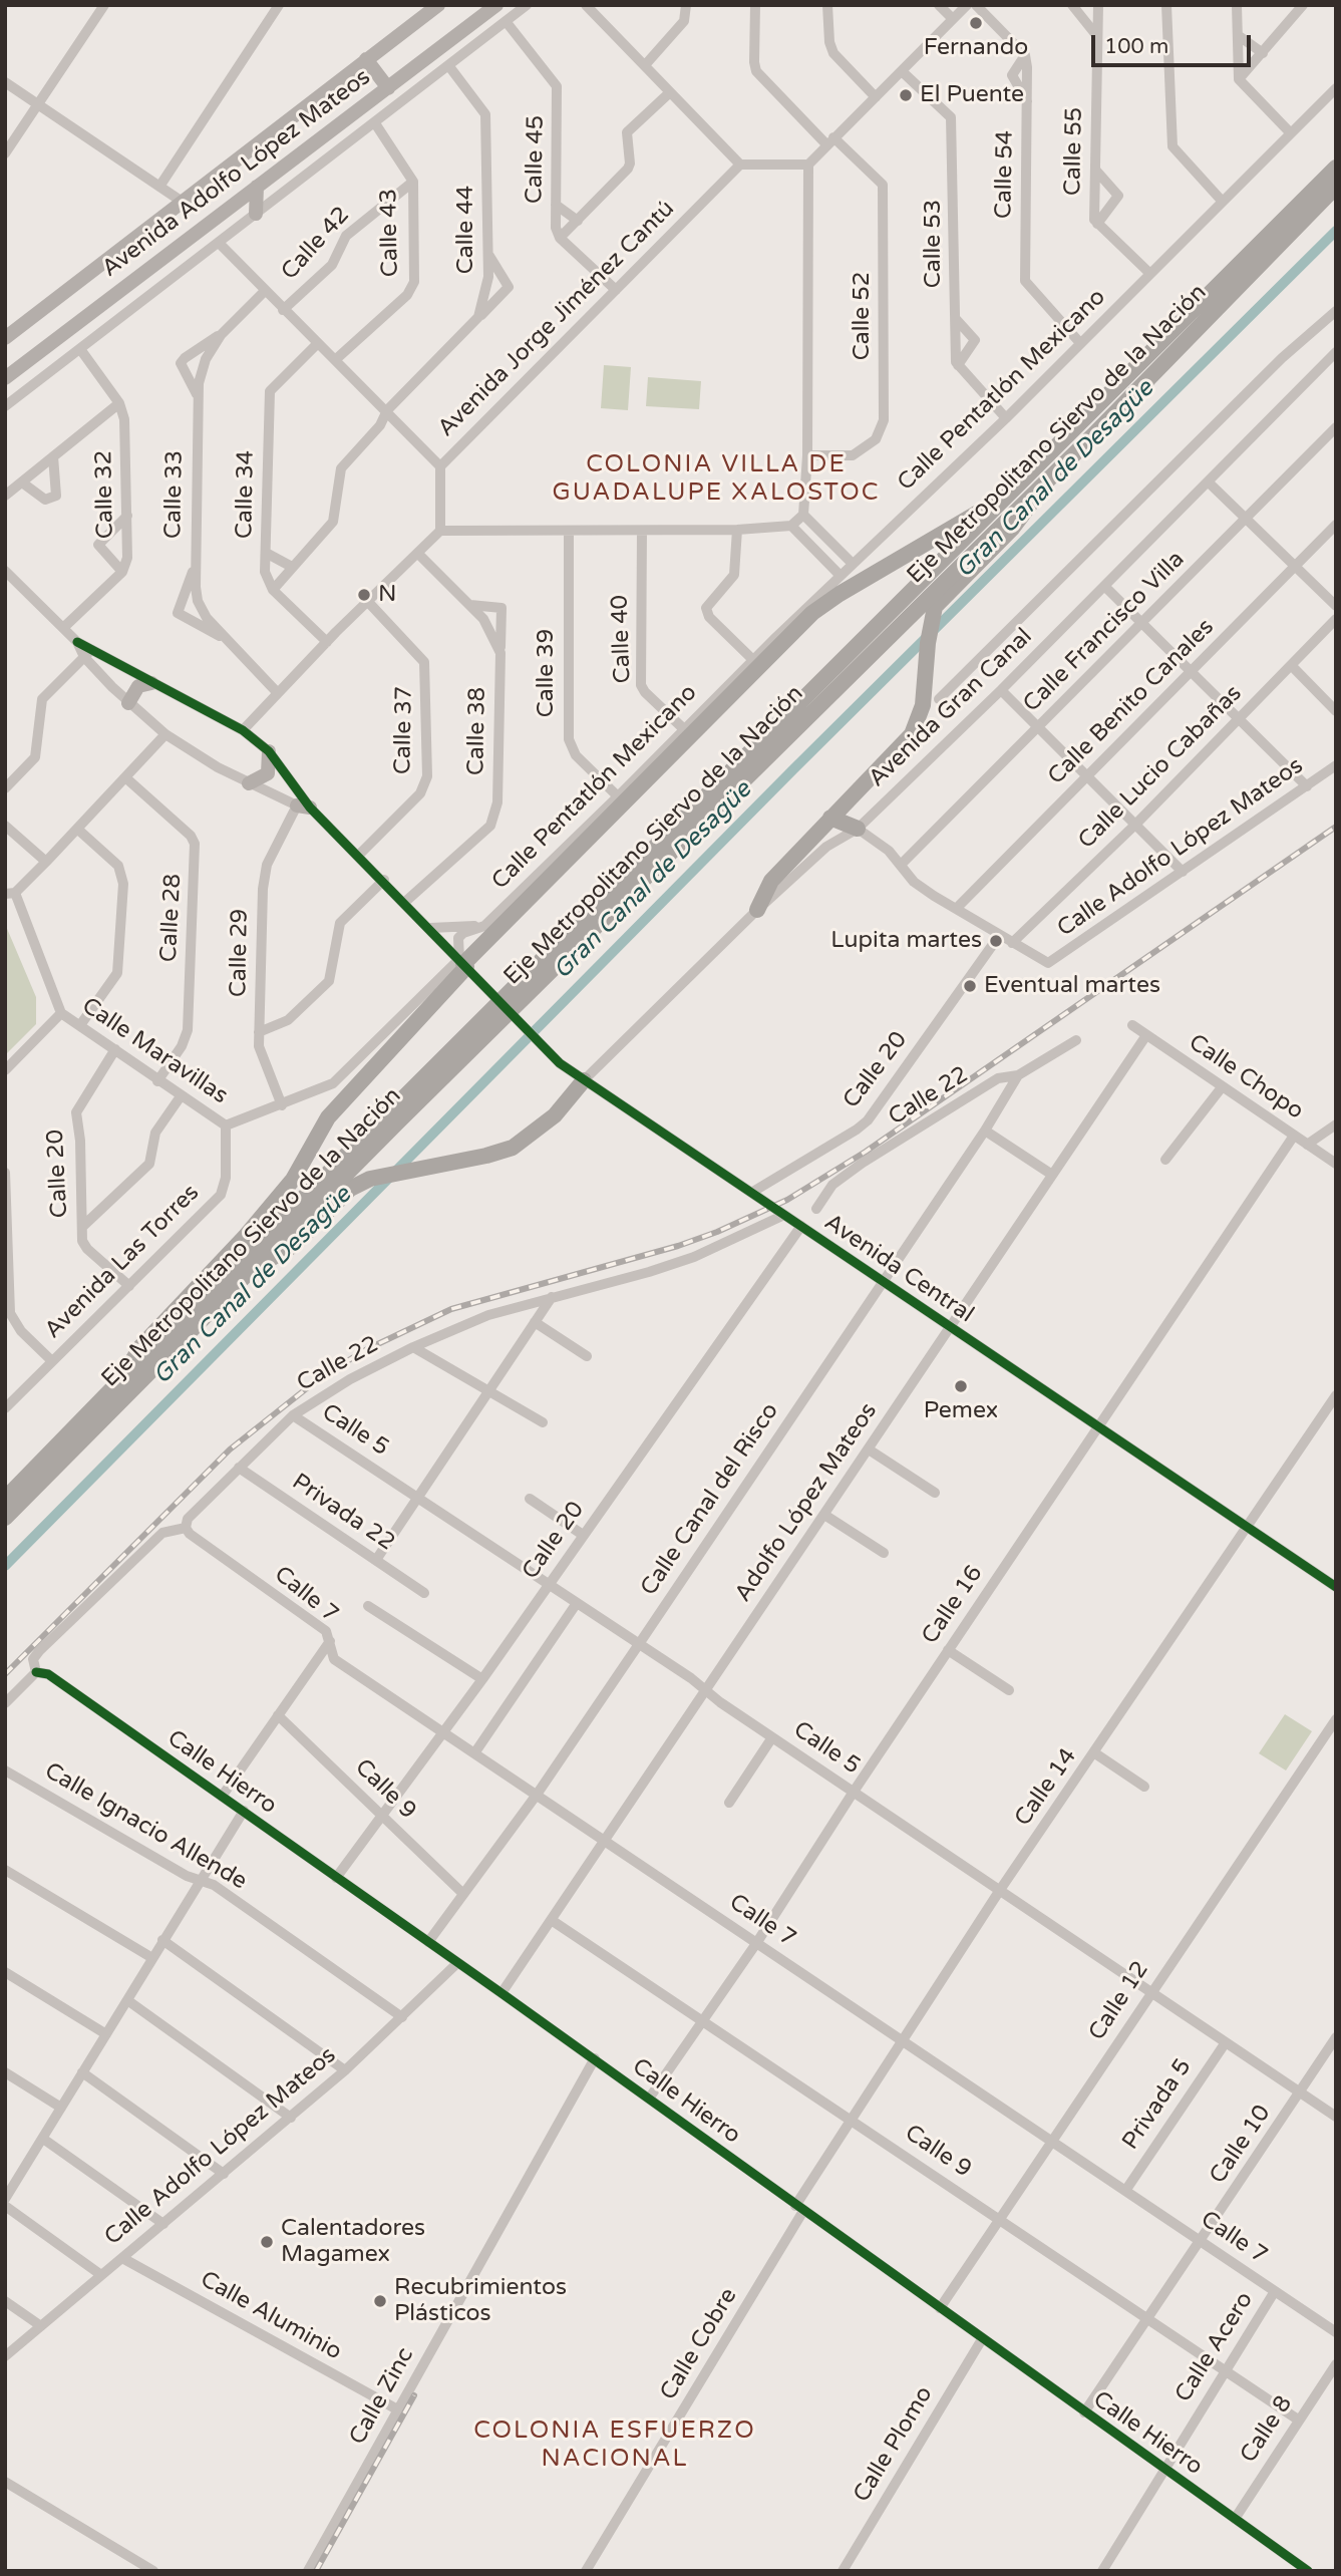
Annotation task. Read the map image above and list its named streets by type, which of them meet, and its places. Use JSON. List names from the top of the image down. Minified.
{"streets":{"highway":["Eje Metropolitano Siervo de la Nación"],"main road":["Avenida Adolfo López Mateos"],"street":["Calle 55","Calle 45","Calle 54","Calle 44","Calle 43","Calle 42","Calle 53","Calle 52","Avenida Jorge Jiménez Cantú","Calle Pentatlón Mexicano","Calle 32","Calle 33","Calle 34","Calle Francisco Villa","Calle 40","Calle 39","Calle Benito Canales","Avenida Gran Canal","Calle 37","Calle 38","Calle Lucio Cabañas","Calle Adolfo López Mateos","Calle 28","Calle 29","Calle Maravillas","Calle 20","Calle Chopo","Calle 22","Avenida Las Torres","Avenida Central","Calle 5","Calle Canal del Risco","Adolfo López Mateos","Privada 22","Calle 7","Calle 16","Calle Hierro","Calle 14","Calle 9","Calle Ignacio Allende","Calle 12","Privada 5","Calle 10","Calle Aluminio","Calle Cobre","Calle Acero","Calle Zinc","Calle 8","Calle Plomo"]},"crossings":[["Calle 55","Calle Pentatlón Mexicano"],["Calle 54","Calle Pentatlón Mexicano"],["Calle 44","Calle 34"],["Calle 43","Calle 42"],["Calle Pentatlón Mexicano","Calle 40"],["Calle Pentatlón Mexicano","Calle 39"],["Calle Pentatlón Mexicano","Avenida Central"],["Avenida Gran Canal","Avenida Central"],["Calle 37","Avenida Central"],["Calle 38","Avenida Central"],["Calle Lucio Cabañas","Calle Adolfo López Mateos"],["Calle Adolfo López Mateos","Calle Hierro"],["Calle Adolfo López Mateos","Calle Ignacio Allende"],["Calle Adolfo López Mateos","Calle Aluminio"],["Calle 28","Calle Maravillas"],["Calle 29","Avenida Central"],["Calle Maravillas","Calle 20"],["Calle Maravillas","Avenida Las Torres"],["Calle 20","Avenida Las Torres"],["Calle 20","Avenida Central"],["Calle 20","Calle 5"],["Calle 20","Calle 7"],["Calle 20","Calle Hierro"],["Calle 20","Calle 9"],["Calle Chopo","Adolfo López Mateos"],["Calle Chopo","Calle 16"],["Calle 22","Avenida Central"],["Calle 22","Calle 5"],["Calle 22","Calle Canal del Risco"],["Calle 22","Privada 22"],["Calle 22","Calle 7"],["Avenida Central","Calle Canal del Risco"],["Avenida Central","Adolfo López Mateos"],["Avenida Central","Calle 16"],["Avenida Central","Calle 14"],["Calle 5","Calle Canal del Risco"],["Calle 5","Adolfo López Mateos"],["Calle 5","Calle 16"],["Calle 5","Calle 14"],["Calle 5","Calle 12"],["Calle 5","Privada 5"],["Calle 5","Calle 10"],["Calle Canal del Risco","Calle 7"],["Calle Canal del Risco","Calle Hierro"],["Calle Canal del Risco","Calle 9"],["Adolfo López Mateos","Calle 7"],["Adolfo López Mateos","Calle Hierro"],["Adolfo López Mateos","Calle 9"],["Calle 7","Calle 16"],["Calle 7","Calle 14"],["Calle 7","Calle 12"],["Calle 7","Privada 5"],["Calle 7","Calle 10"],["Calle 7","Calle Acero"],["Calle 16","Calle Hierro"],["Calle 16","Calle 9"],["Calle Hierro","Calle 14"],["Calle Hierro","Calle 12"],["Calle Hierro","Calle 10"],["Calle Hierro","Calle Cobre"],["Calle Hierro","Calle Acero"],["Calle Hierro","Calle Zinc"],["Calle Hierro","Calle 8"],["Calle Hierro","Calle Plomo"],["Calle 14","Calle 9"],["Calle 14","Calle Cobre"],["Calle 9","Calle 12"],["Calle 9","Calle 10"],["Calle 9","Calle Acero"],["Calle 9","Calle 8"],["Calle Aluminio","Calle Zinc"]],"districts":["COLONIA VILLA DE GUADALUPE XALOSTOC","COLONIA ESFUERZO NACIONAL"],"water":["Gran Canal de Desagüe"],"places":["Fernando","El Puente","N","Lupita martes","Eventual martes","Pemex","Calentadores Magamex","Recubrimientos Plásticos"],"scale_bar":"100 m"}
